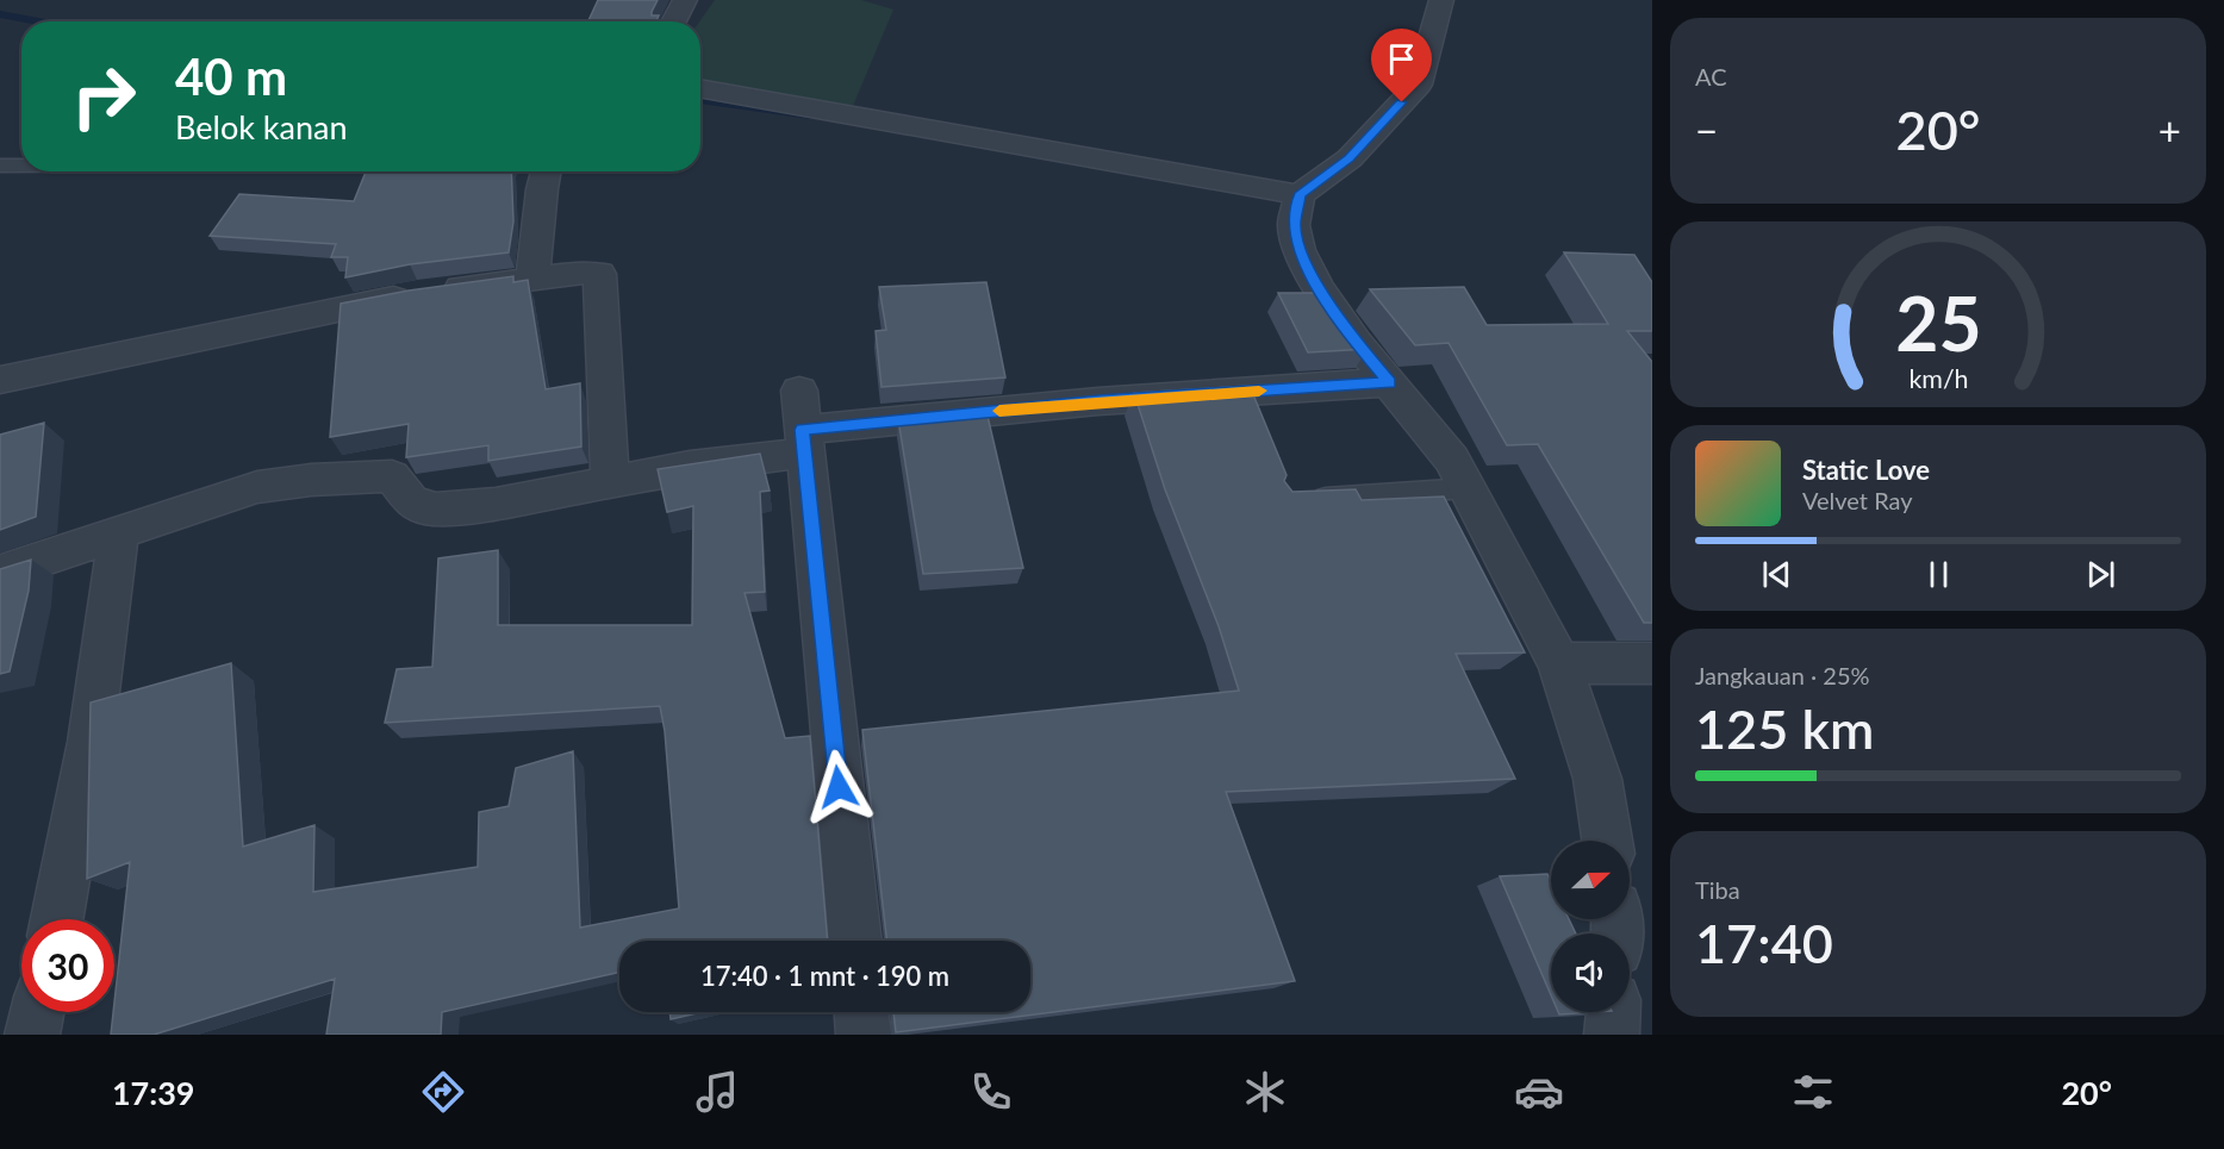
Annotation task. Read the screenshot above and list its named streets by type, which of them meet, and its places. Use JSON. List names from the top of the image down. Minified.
{"north":"right","page":{"tile":["AC",["Jangkauan · 25%","125 km"],["Tiba","17:40"]],"turn":["40 m","Belok kanan"],"heat":["−","20°","+"],"song":["Static Love","Velvet Ray"],"limit":"30","trip":"17:40 · 1 mnt · 190 m","tabs":["17:39","20°"],"gauge":["25","km/h"]}}
